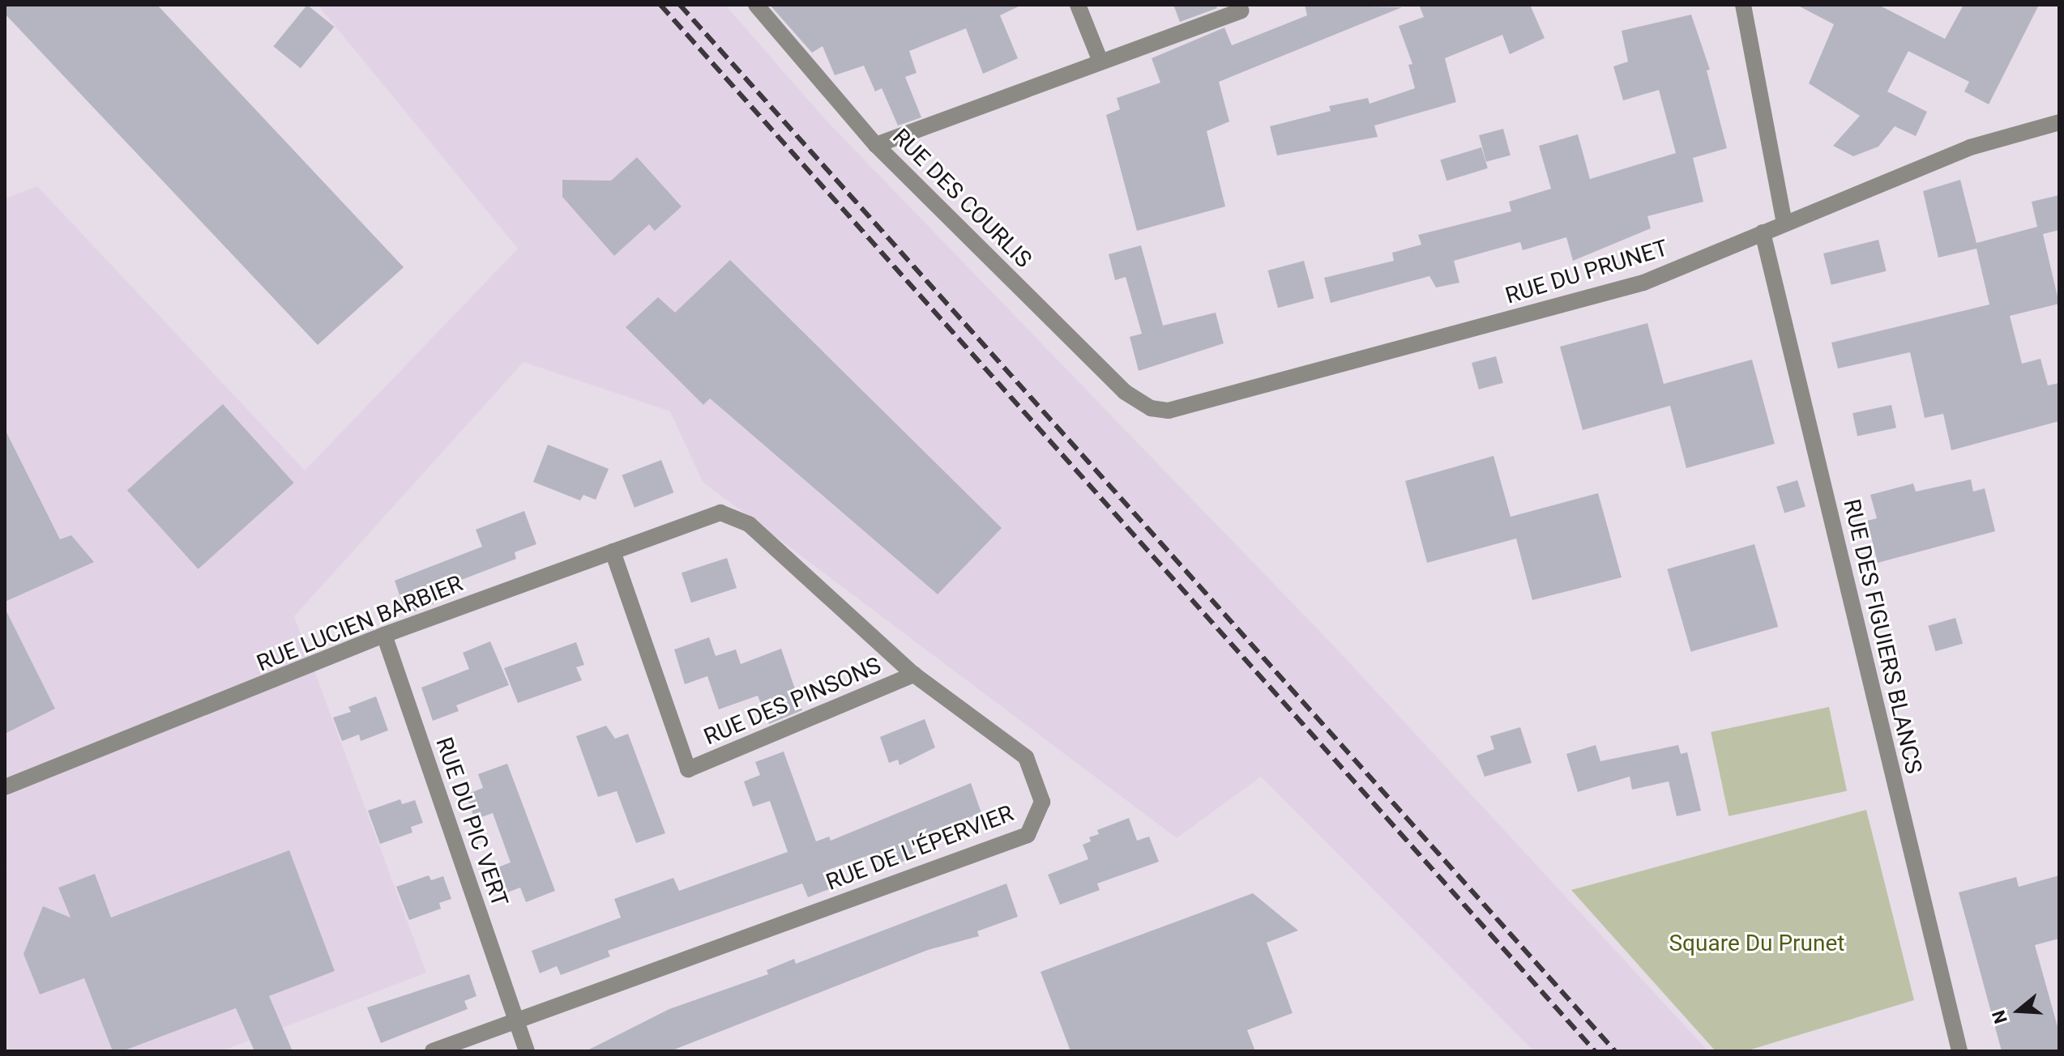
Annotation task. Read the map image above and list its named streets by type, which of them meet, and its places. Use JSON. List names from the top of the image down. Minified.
{"streets":{"street":["RUE DES COURLIS","RUE DU PRUNET","RUE LUCIEN BARBIER","RUE DES FIGUIERS BLANCS","RUE DES PINSONS","RUE DU PIC VERT","RUE DE L'ÉPERVIER"]},"crossings":[["RUE DES COURLIS","RUE DU PRUNET"],["RUE DU PRUNET","RUE DES FIGUIERS BLANCS"],["RUE LUCIEN BARBIER","RUE DES PINSONS"],["RUE LUCIEN BARBIER","RUE DU PIC VERT"],["RUE LUCIEN BARBIER","RUE DE L'ÉPERVIER"],["RUE DES PINSONS","RUE DE L'ÉPERVIER"],["RUE DU PIC VERT","RUE DE L'ÉPERVIER"]],"parks":["Square Du Prunet"],"north":"left"}
